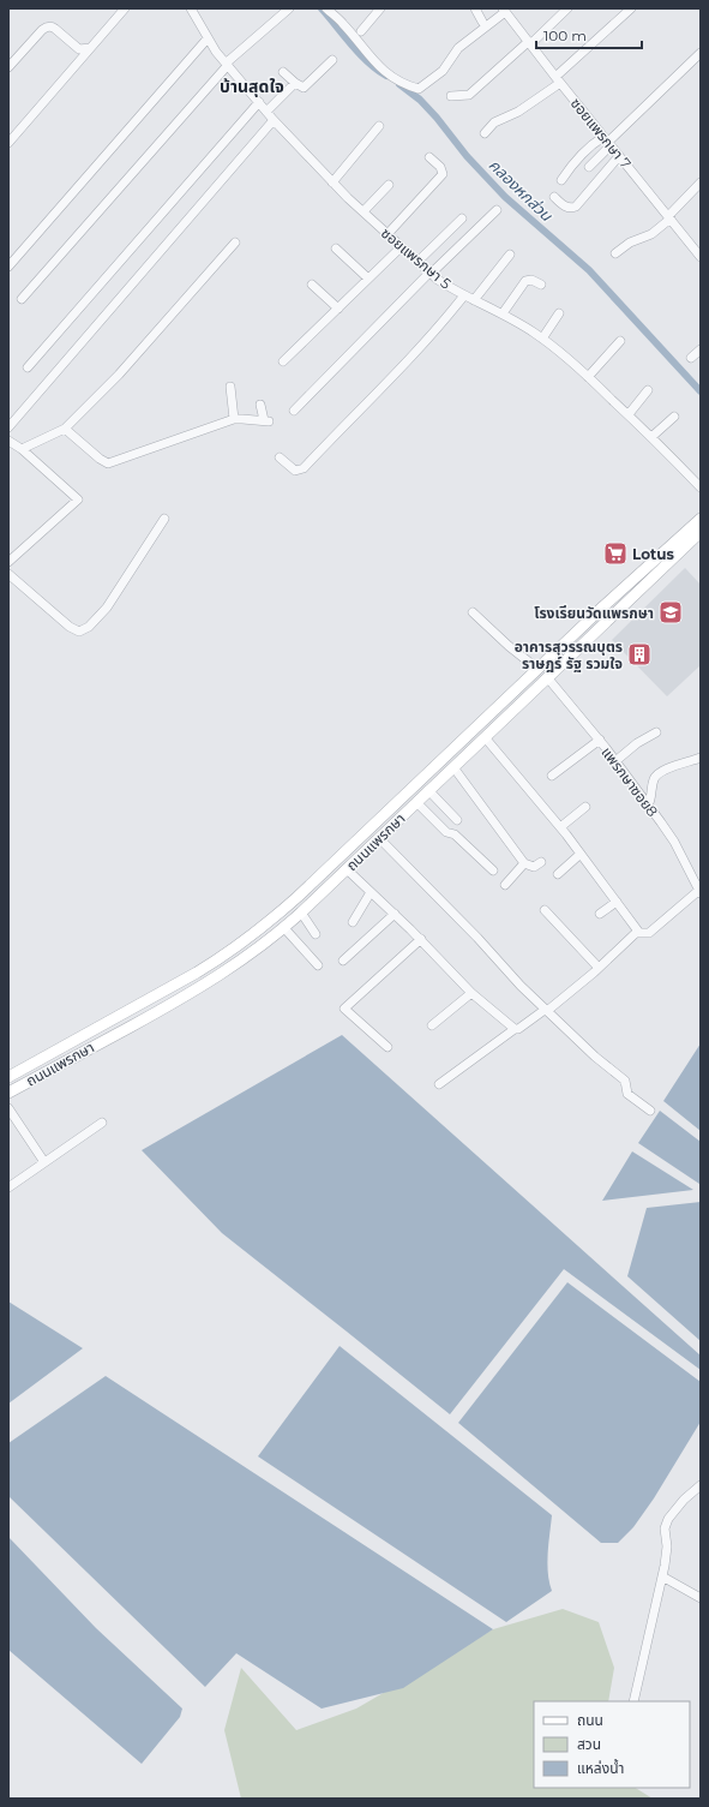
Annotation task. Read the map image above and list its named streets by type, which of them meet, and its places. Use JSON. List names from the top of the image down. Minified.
{"streets":{"main road":["ถนนแพรกษา"],"street":["ซอยแพรกษา 7","ซอยแพรกษา 5","แพรกษาซอย8"]},"crossings":[["แพรกษาซอย8","ถนนแพรกษา"]],"districts":["บ้านสุดใจ"],"water":["คลองหกส่วน"],"places":{"supermarket":["Lotus"],"school or university":["โรงเรียนวัดแพรกษา"],"building":["อาคารสุวรรณบุตร ราษฎร์ รัฐ รวมใจ"]},"legend":["ถนน","สวน","แหล่งน้ำ"],"scale_bar":"100 m"}
